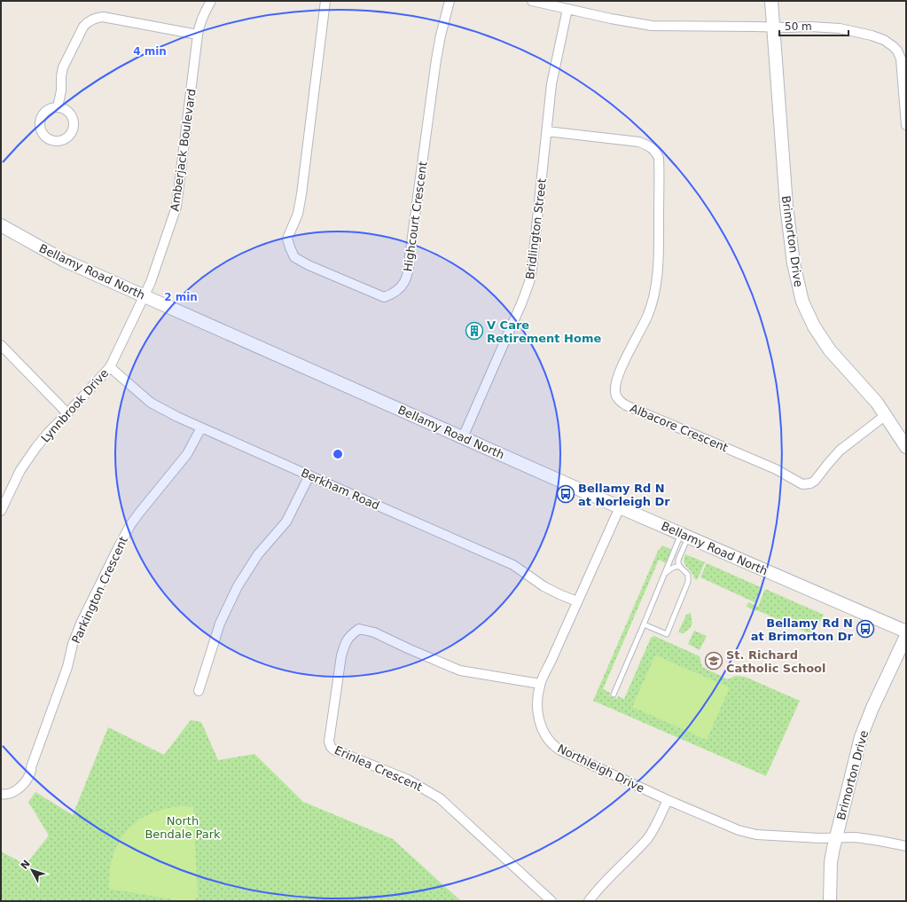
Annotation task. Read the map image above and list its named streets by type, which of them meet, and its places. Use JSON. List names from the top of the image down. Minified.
{"streets":{"street":["Amberjack Boulevard","Highcourt Crescent","Bridlington Street","Brimorton Drive","Bellamy Road North","Lynnbrook Drive","Albacore Crescent","Berkham Road","Parkington Crescent","Erinlea Crescent","Northleigh Drive"]},"crossings":[["Amberjack Boulevard","Bellamy Road North"],["Amberjack Boulevard","Lynnbrook Drive"],["Bridlington Street","Bellamy Road North"],["Bridlington Street","Albacore Crescent"],["Brimorton Drive","Albacore Crescent"],["Brimorton Drive","Northleigh Drive"],["Bellamy Road North","Lynnbrook Drive"],["Bellamy Road North","Northleigh Drive"],["Lynnbrook Drive","Berkham Road"],["Berkham Road","Parkington Crescent"],["Berkham Road","Northleigh Drive"],["Erinlea Crescent","Northleigh Drive"]],"parks":["North Bendale Park"],"places":{"building":["V Care Retirement Home"],"bus stop":["Bellamy Rd N at Norleigh Dr","Bellamy Rd N at Brimorton Dr"],"school or university":["St. Richard Catholic School"]},"scale_bar":"50 m","north":"top left","rings":["4 min","2 min"]}
